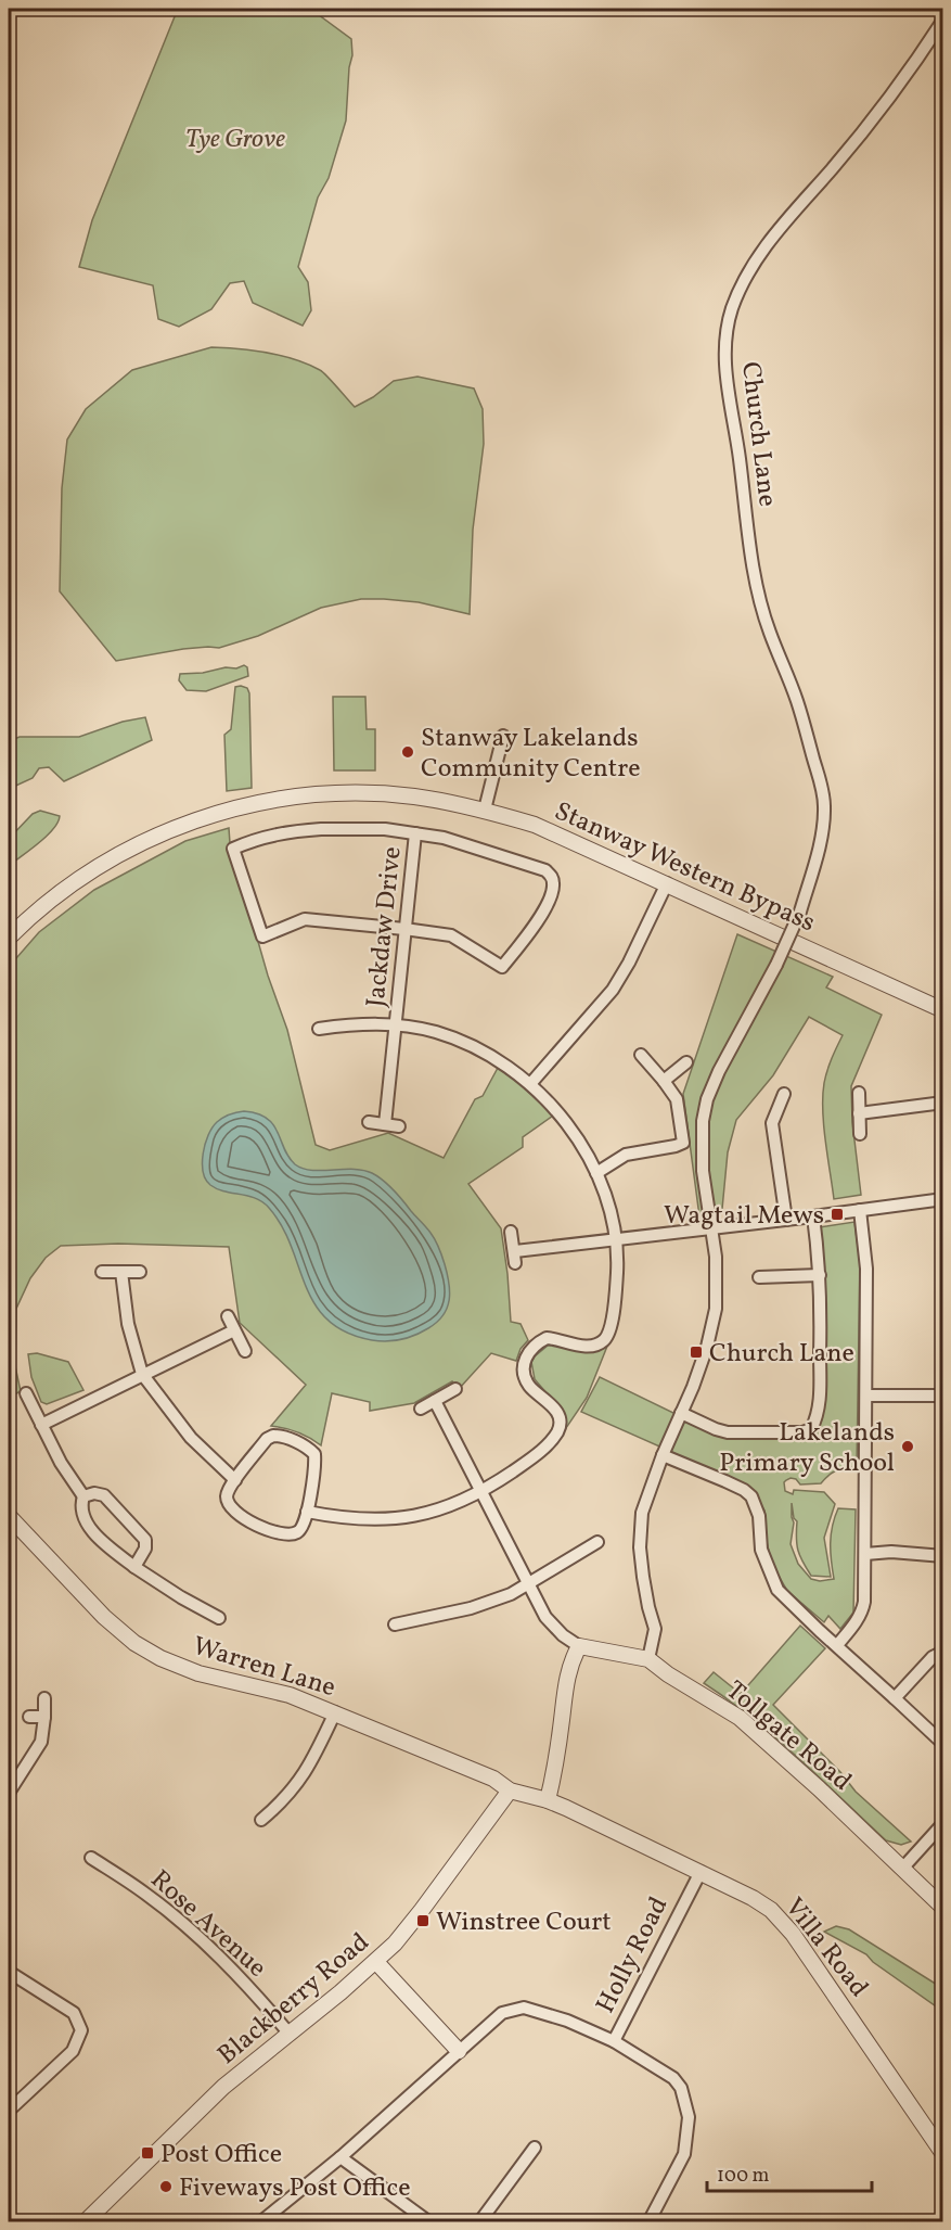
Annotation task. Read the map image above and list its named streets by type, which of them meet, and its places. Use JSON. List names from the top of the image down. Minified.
{"streets":{"street":["Church Lane","Stanway Western Bypass","Jackdaw Drive","Warren Lane","Tollgate Road","Rose Avenue","Villa Road","Holly Road","Blackberry Road"]},"crossings":[["Warren Lane","Villa Road"],["Warren Lane","Blackberry Road"],["Rose Avenue","Blackberry Road"],["Villa Road","Holly Road"]],"parks":["Tye Grove"],"places":{"other":["Stanway Lakelands Community Centre","Lakelands Primary School","Fiveways Post Office"],"transit":["Wagtail Mews","Church Lane","Winstree Court","Post Office"]},"scale_bar":"100 m"}
